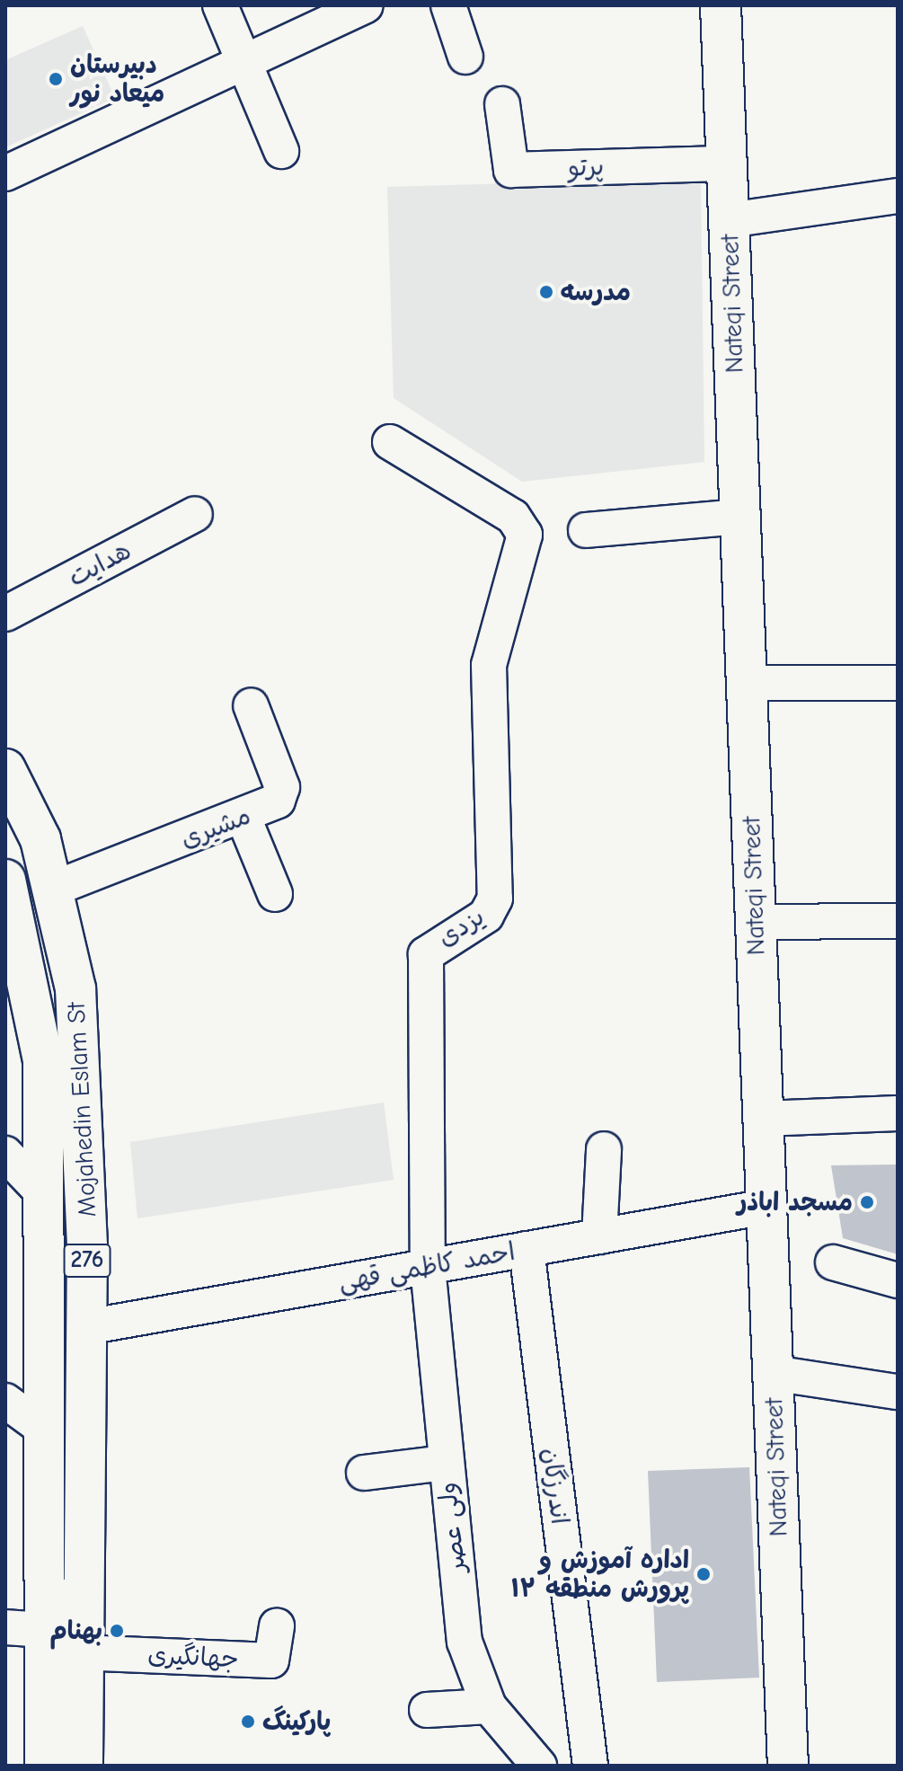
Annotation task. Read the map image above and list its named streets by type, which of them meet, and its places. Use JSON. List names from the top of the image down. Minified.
{"streets":{"main road":["Nateqi Street","Mojahedin Eslam St","276"],"street":["پرتو","هدایت","مشیری","یزدی","احمد کاظمی قهی","اندرزگان","ولی عصر","جهانگیری"]},"crossings":[["پرتو","Nateqi Street"],["Nateqi Street","احمد کاظمی قهی"],["مشیری","Mojahedin Eslam St"],["یزدی","احمد کاظمی قهی"],["یزدی","ولی عصر"],["Mojahedin Eslam St","احمد کاظمی قهی"],["Mojahedin Eslam St","جهانگیری"],["احمد کاظمی قهی","اندرزگان"],["احمد کاظمی قهی","ولی عصر"]],"places":["دبیرستان میعاد نور","مدرسه","مسجد اباذر","اداره آموزش و پرورش منطقه ۱۲","بهنام","پارکینگ"]}
